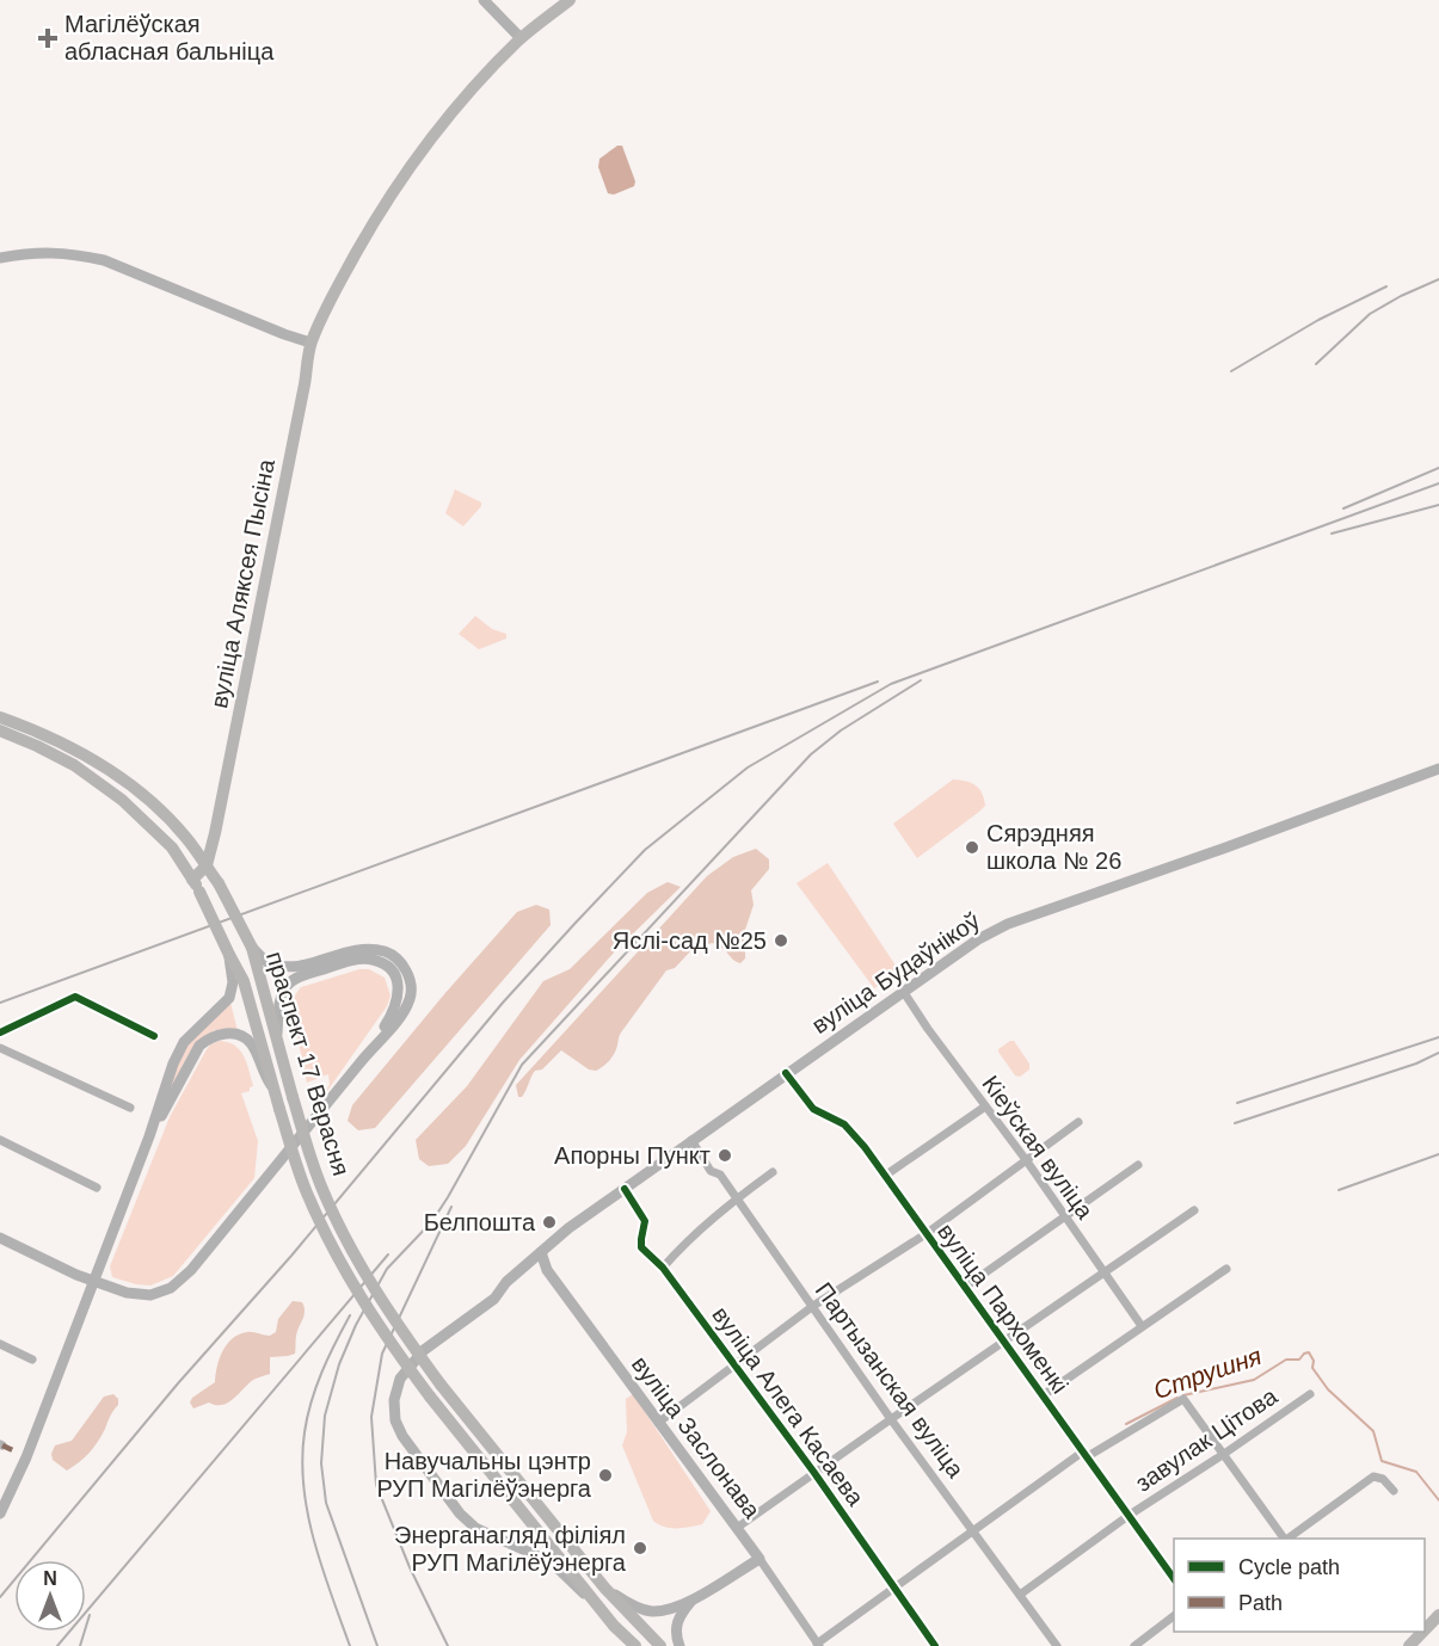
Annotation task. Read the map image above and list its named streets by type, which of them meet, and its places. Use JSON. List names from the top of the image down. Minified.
{"streets":{"main road":["вуліца Аляксея Пысіна","вуліца Будаўнікоў","праспект 17 Верасня","вуліца Заслонава"],"street":["Кіеўская вуліца","вуліца Пархоменкі","Партызанская вуліца","вуліца Алега Касаева","завулак Цітова"]},"crossings":[["вуліца Аляксея Пысіна","праспект 17 Верасня"],["вуліца Будаўнікоў","праспект 17 Верасня"],["вуліца Будаўнікоў","Кіеўская вуліца"],["вуліца Будаўнікоў","вуліца Пархоменкі"],["вуліца Будаўнікоў","Партызанская вуліца"],["вуліца Будаўнікоў","вуліца Алега Касаева"],["вуліца Будаўнікоў","вуліца Заслонава"],["вуліца Пархоменкі","завулак Цітова"],["Партызанская вуліца","завулак Цітова"]],"water":["Струшня"],"places":{"health":["Магілёўская абласная бальніца"],"other":["Сярэдняя школа № 26","Яслі-сад №25","Апорны Пункт","Белпошта","Навучальны цэнтр РУП Магілёўэнерга","Энерганагляд філіял РУП Магілёўэнерга"]},"legend":["Cycle path","Path"],"north":"top"}
